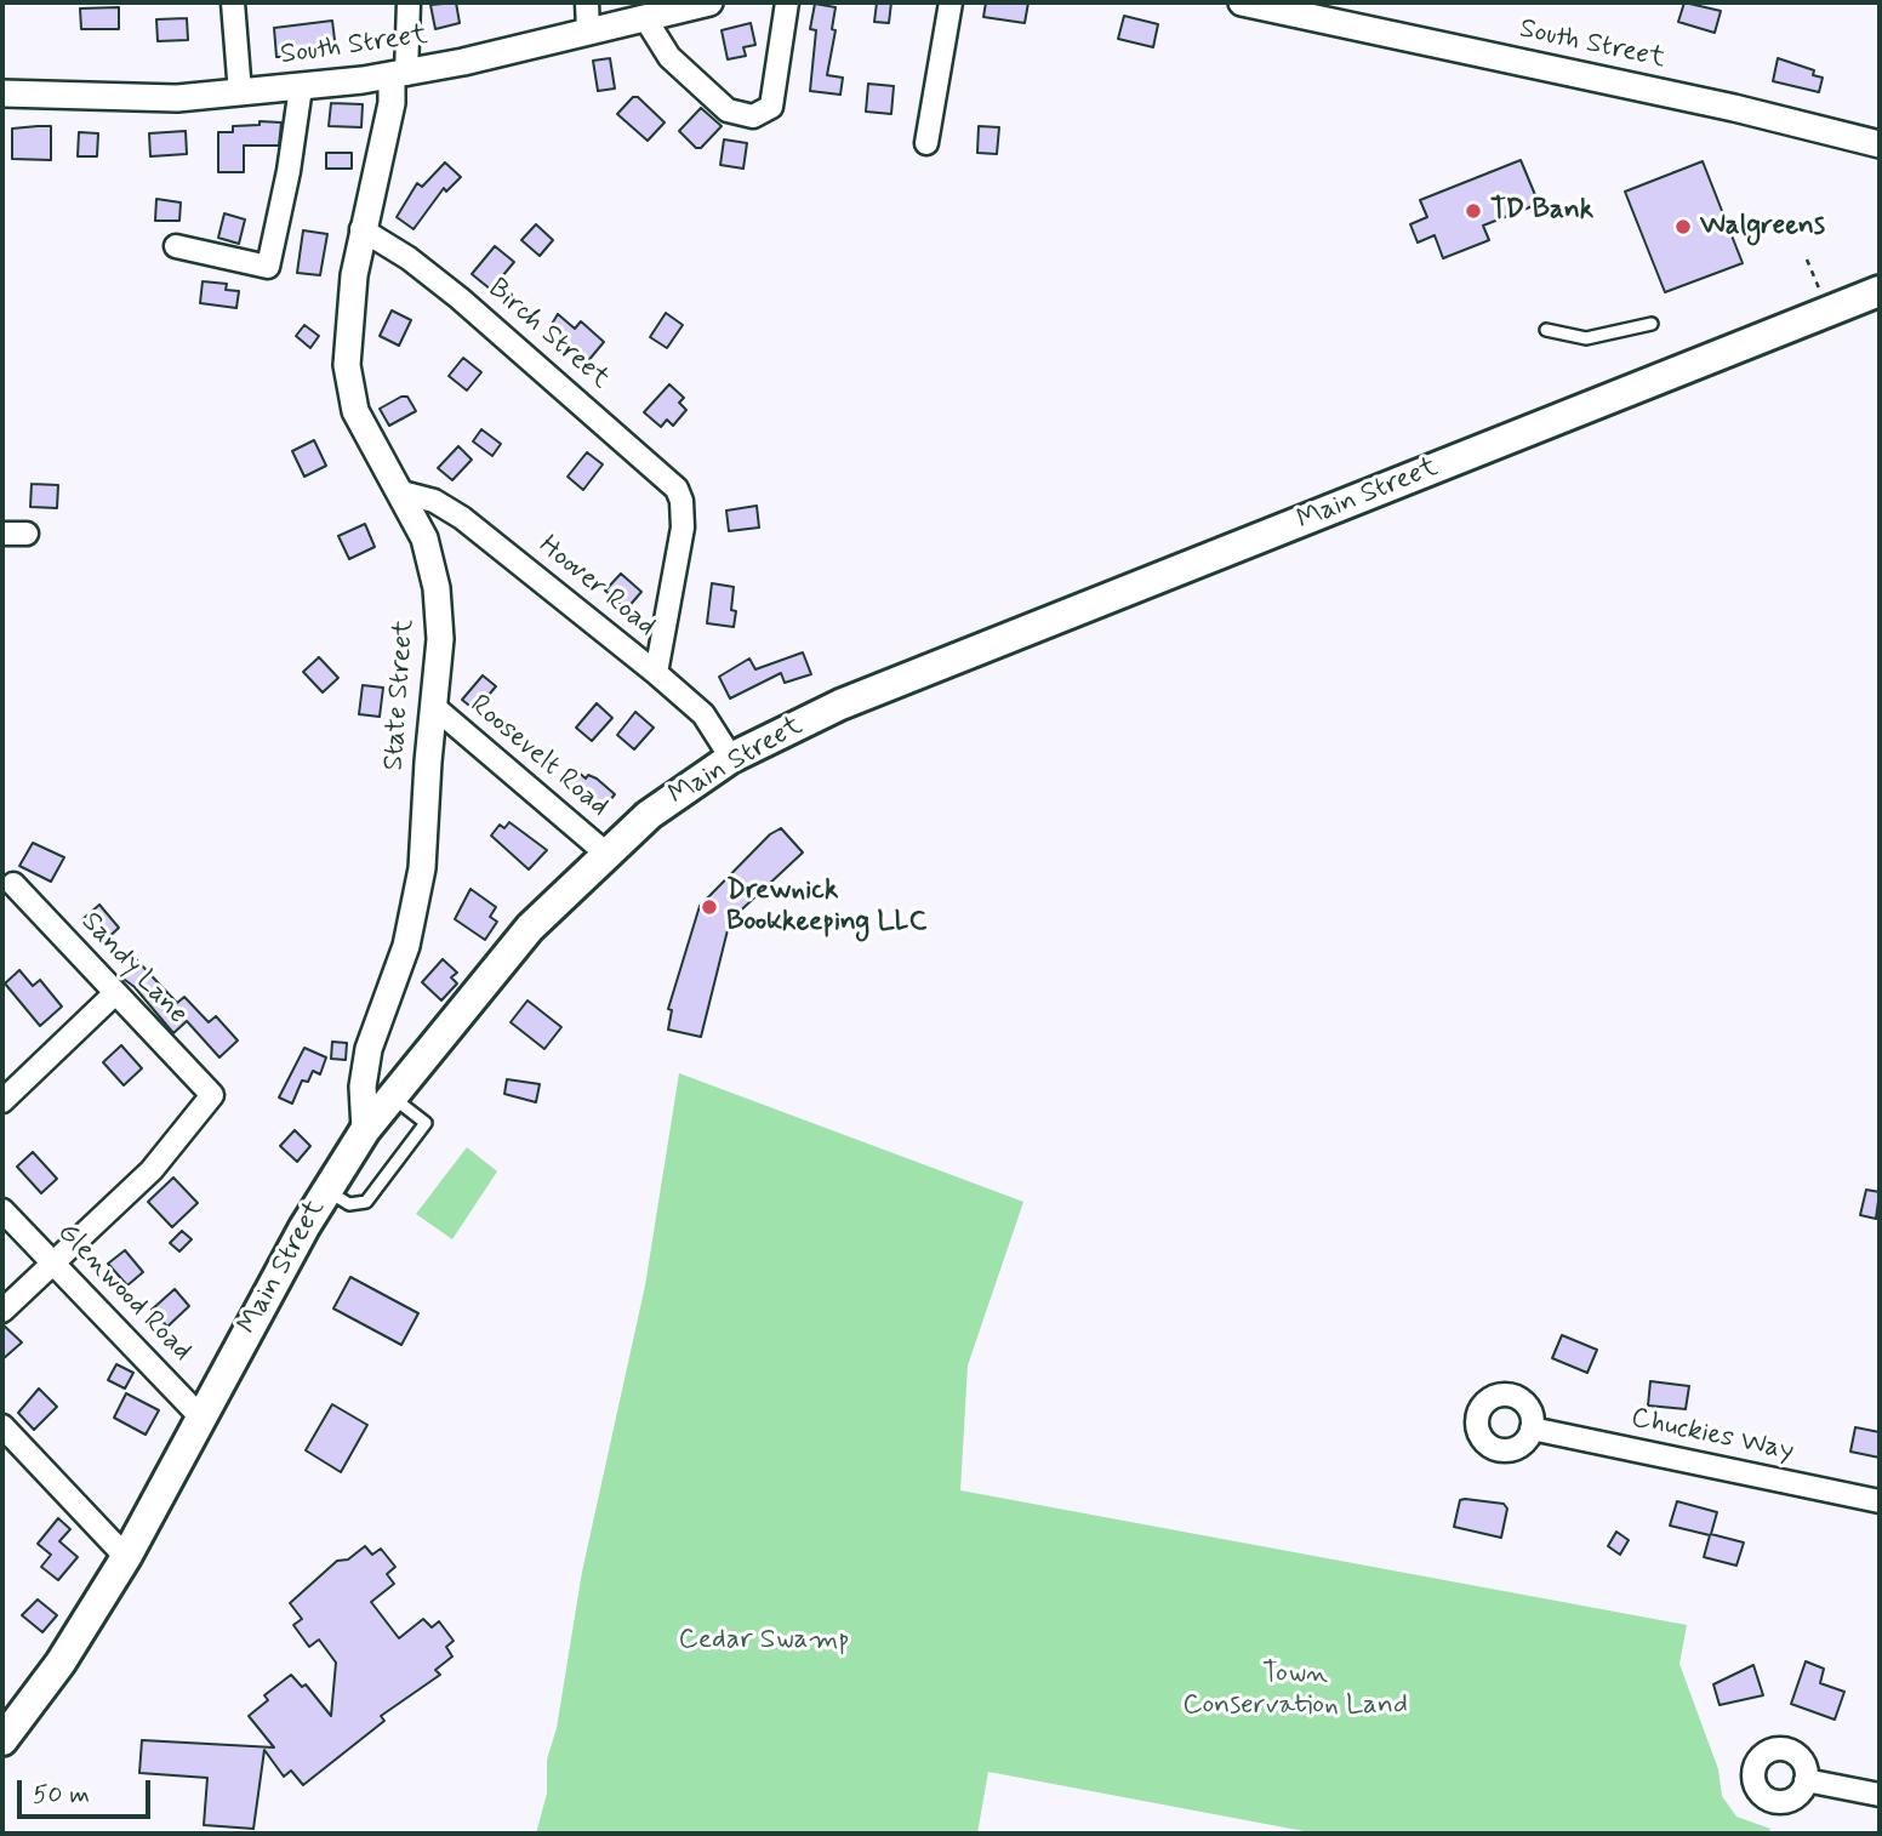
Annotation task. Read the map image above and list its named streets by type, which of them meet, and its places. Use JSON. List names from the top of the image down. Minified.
{"streets":{"main road":["Main Street"],"street":["South Street","Birch Street","Hoover Road","State Street","Roosevelt Road","Sandy Lane","Glenwood Road","Chuckies Way"]},"crossings":[["South Street","State Street"],["Birch Street","Hoover Road"],["Birch Street","State Street"],["Main Street","Hoover Road"],["Main Street","State Street"],["Main Street","Roosevelt Road"],["Main Street","Glenwood Road"],["Hoover Road","State Street"],["State Street","Roosevelt Road"],["Sandy Lane","Glenwood Road"]],"parks":["Cedar Swamp","Town Conservation Land"],"places":["TD Bank","Walgreens","Drewnick Bookkeeping LLC"],"scale_bar":"50 m"}
